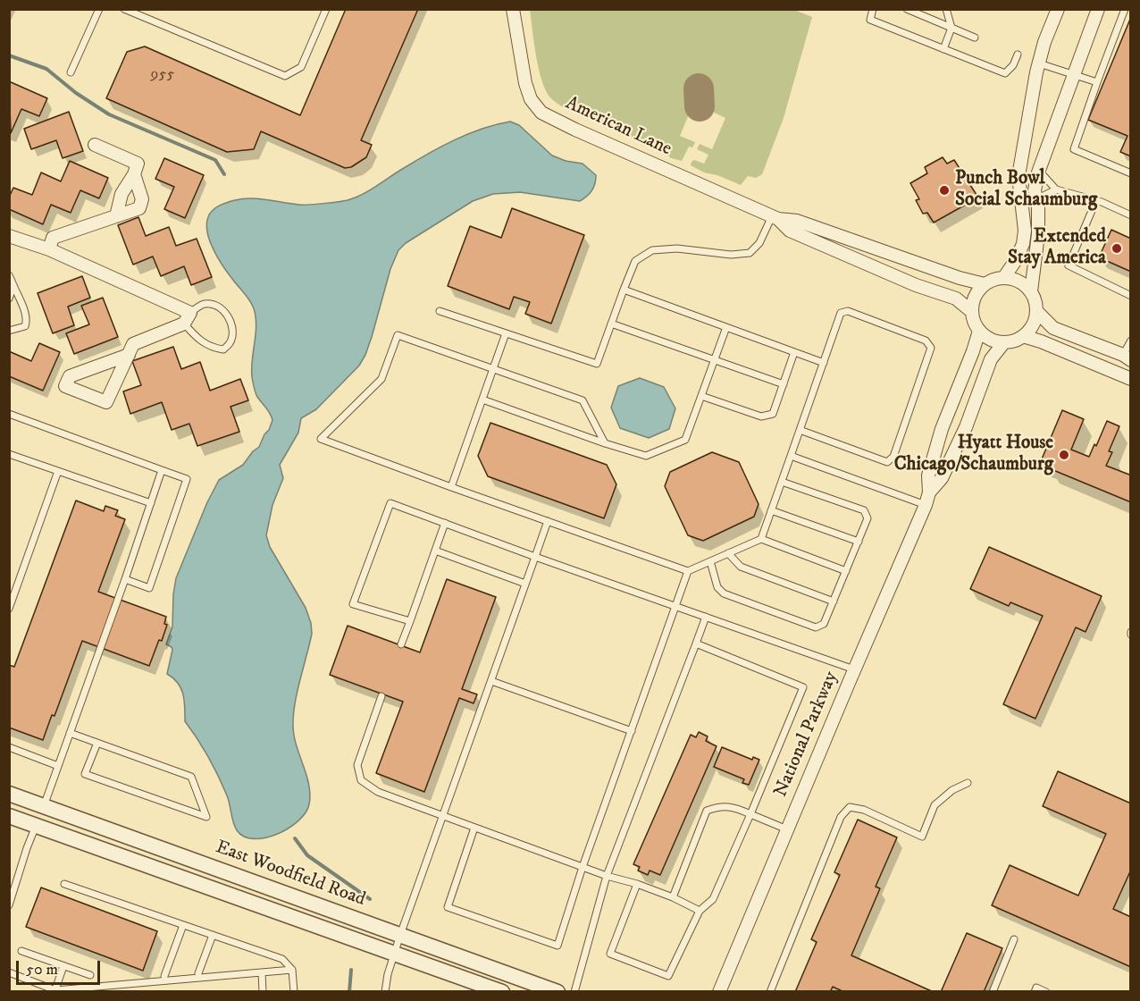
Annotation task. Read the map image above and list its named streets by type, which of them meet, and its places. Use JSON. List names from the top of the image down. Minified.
{"streets":{"street":["American Lane","National Parkway","East Woodfield Road"]},"crossings":[["American Lane","National Parkway"]],"places":["Punch Bowl Social Schaumburg","Extended Stay America","Hyatt House Chicago/Schaumburg"],"house_numbers":["955"],"scale_bar":"50 m"}
